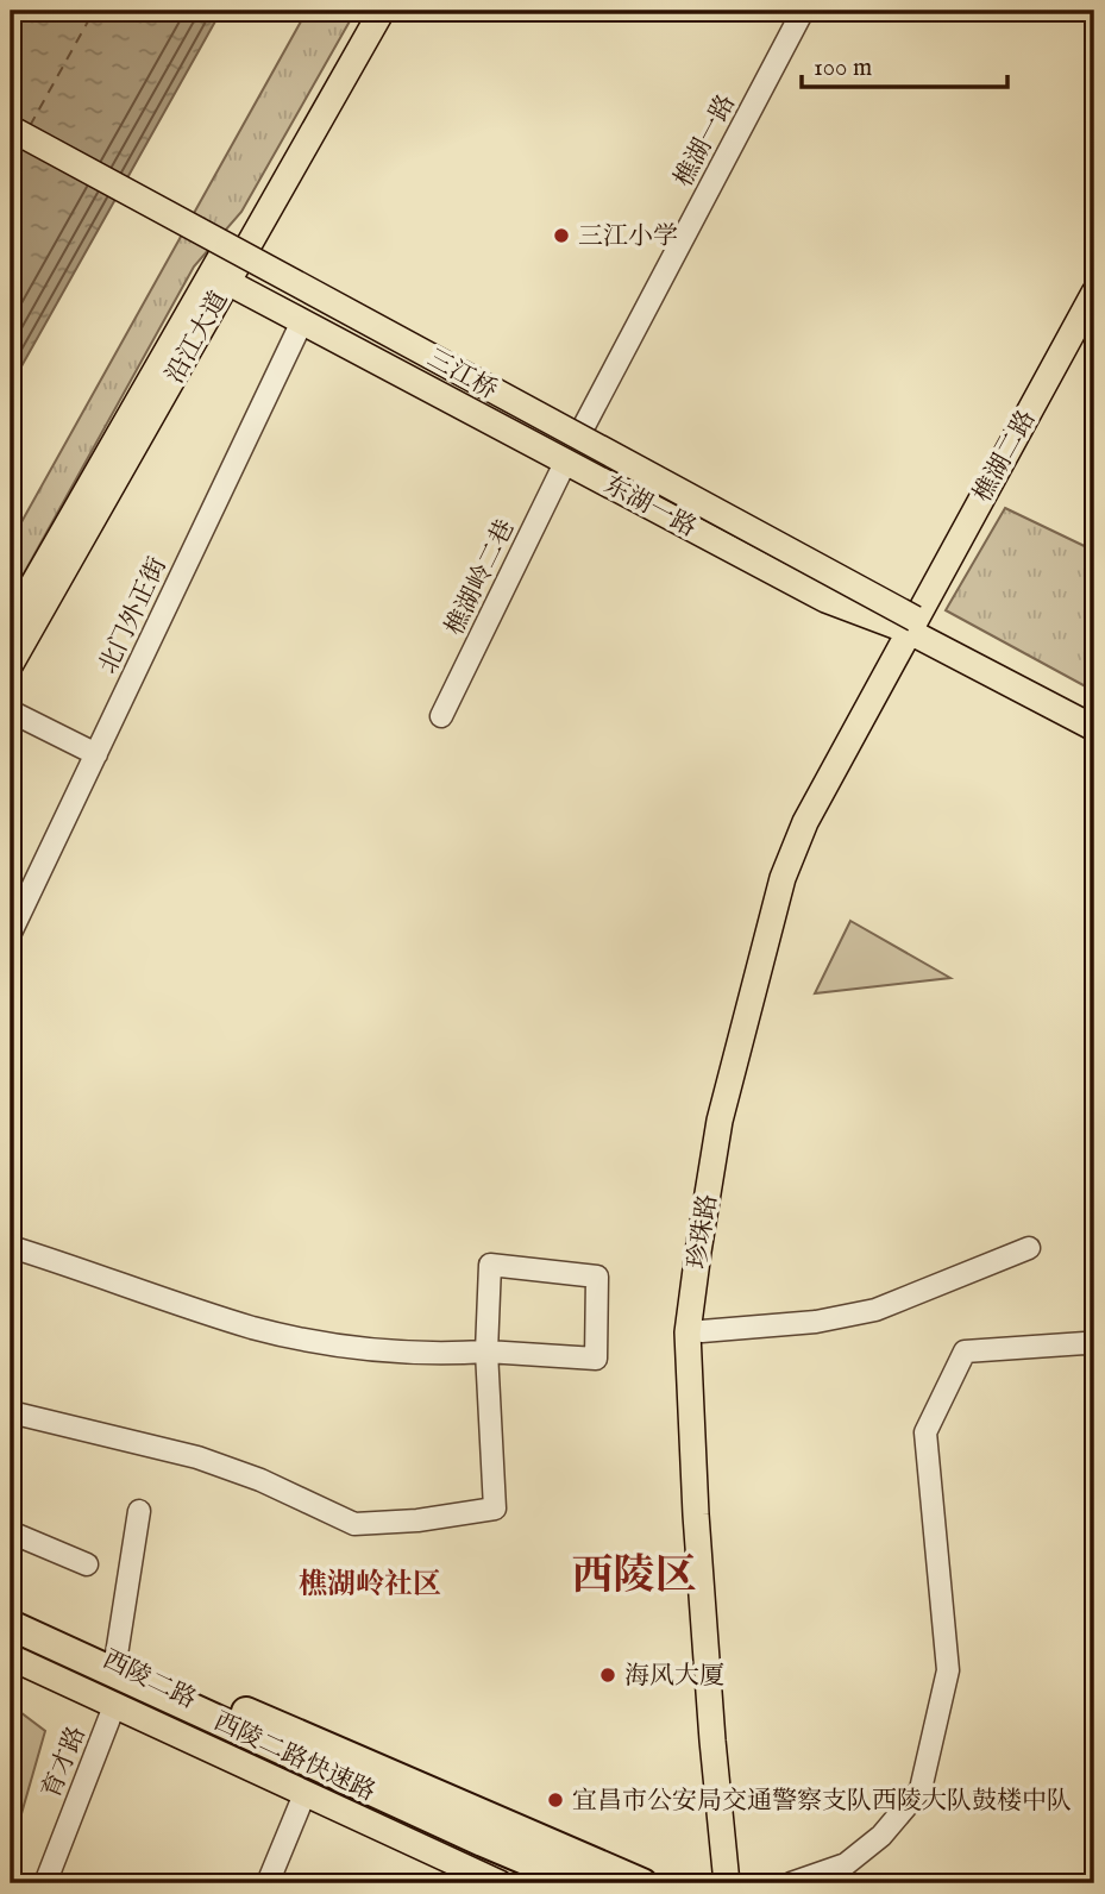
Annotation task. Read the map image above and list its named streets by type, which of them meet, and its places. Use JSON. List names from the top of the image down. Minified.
{"streets":{"highway":["西陵二路快速路"],"main road":["沿江大道","三江桥","樵湖二路","东湖一路","珍珠路","西陵二路"],"street":["樵湖一路","樵湖岭二巷","北门外正街","育才路"]},"crossings":[["沿江大道","东湖一路"],["三江桥","樵湖二路"],["三江桥","东湖一路"],["三江桥","珍珠路"],["樵湖二路","东湖一路"],["樵湖二路","珍珠路"],["东湖一路","樵湖岭二巷"],["东湖一路","北门外正街"],["东湖一路","珍珠路"],["西陵二路","育才路"]],"districts":["西陵区","樵湖岭社区"],"places":["三江小学","海风大厦","宜昌市公安局交通警察支队西陵大队鼓楼中队"],"scale_bar":"100 m"}
